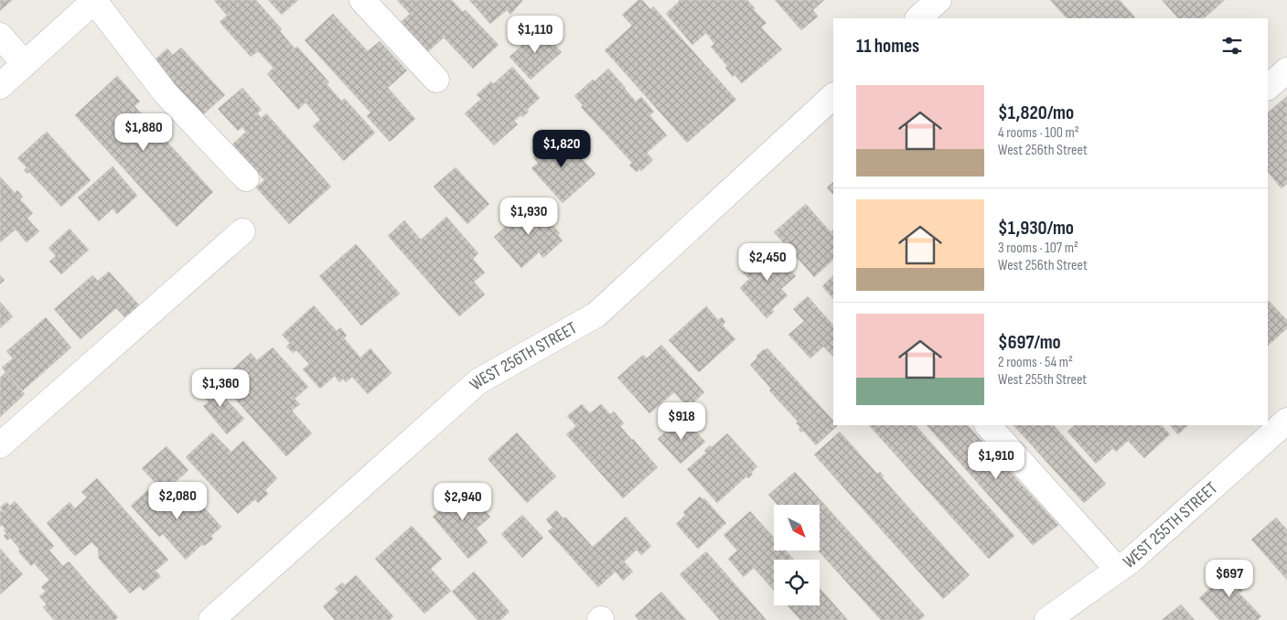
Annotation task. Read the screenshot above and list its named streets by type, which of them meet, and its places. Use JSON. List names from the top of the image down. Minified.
{"streets":{"street":["WEST 256TH STREET","WEST 255TH STREET"]},"north":"bottom right","page":{"price":["$1,110","$1,880","$1,820","$1,930","$2,450","$1,360","$918","$1,910","$2,080","$2,940","$697"],"heading":"11 homes","list":[{"name":"$1,820/mo","note":"4 rooms · 100 m² · West 256th Street"},{"name":"$1,930/mo","note":"3 rooms · 107 m² · West 256th Street"},{"name":"$697/mo","note":"2 rooms · 54 m² · West 255th Street"}]}}
